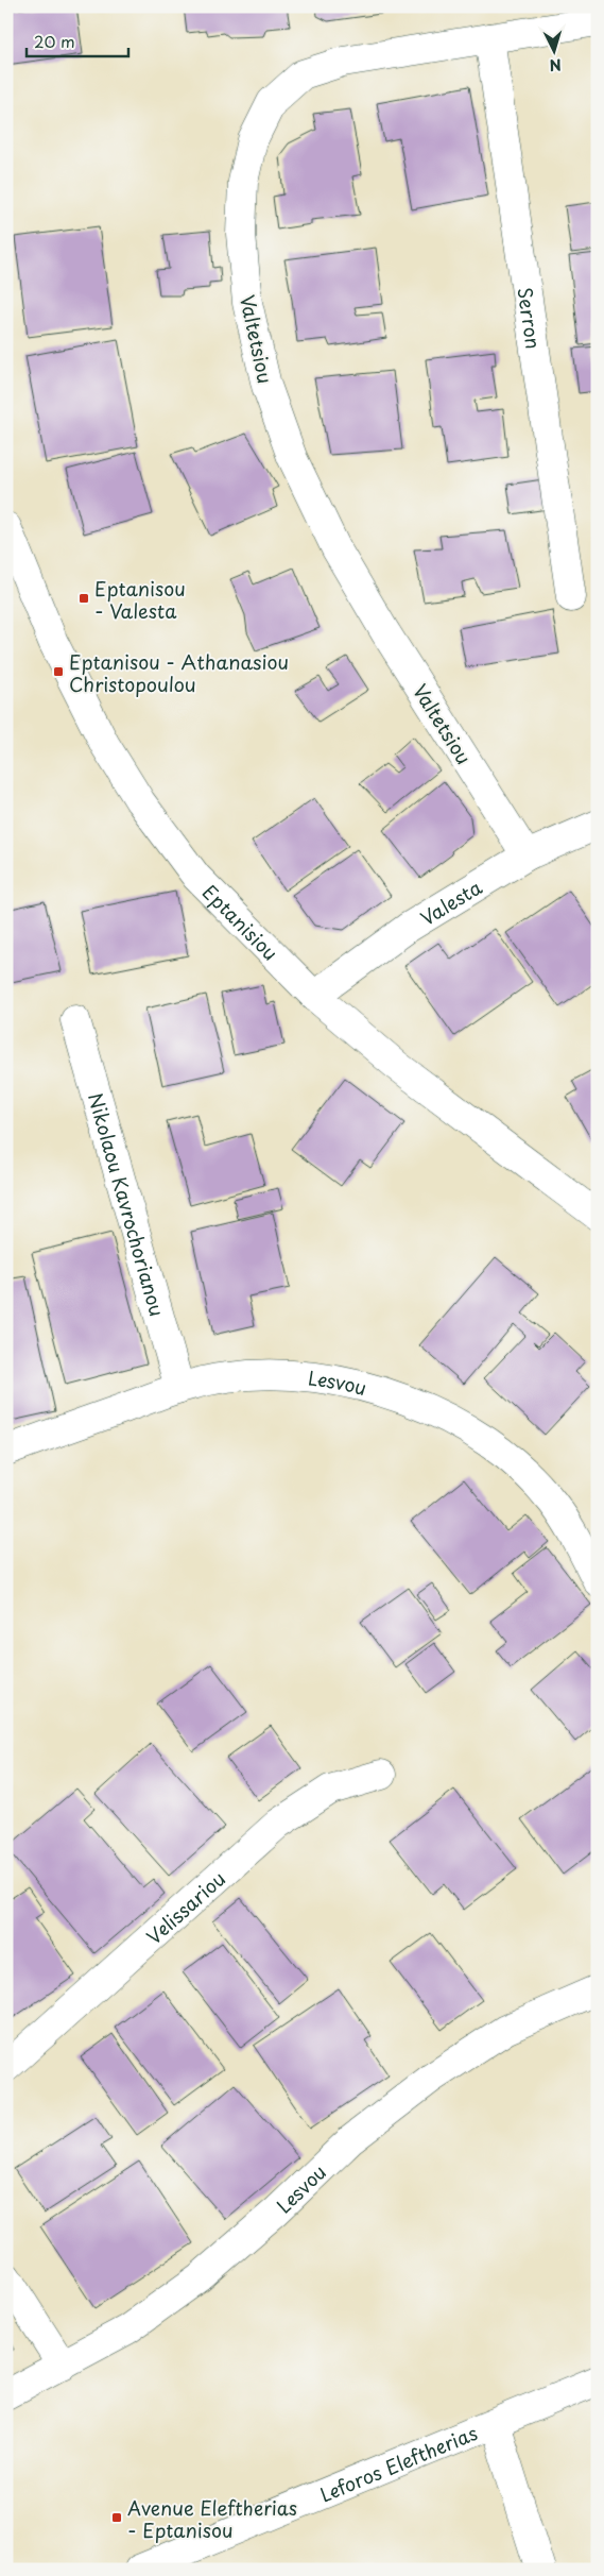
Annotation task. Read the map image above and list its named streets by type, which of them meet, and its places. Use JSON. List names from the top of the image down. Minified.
{"streets":{"street":["Serron","Valtetsiou","Valesta","Eptanisiou","Nikolaou Kavrochorianou","Lesvou","Velissariou","Leforos Eleftherias"]},"crossings":[["Serron","Valtetsiou"],["Valtetsiou","Valesta"],["Valesta","Eptanisiou"],["Nikolaou Kavrochorianou","Lesvou"]],"places":{"transit":["Eptanisou - Valesta","Eptanisou - Athanasiou Christopoulou","Avenue Eleftherias - Eptanisou"]},"scale_bar":"20 m","north":"bottom"}
